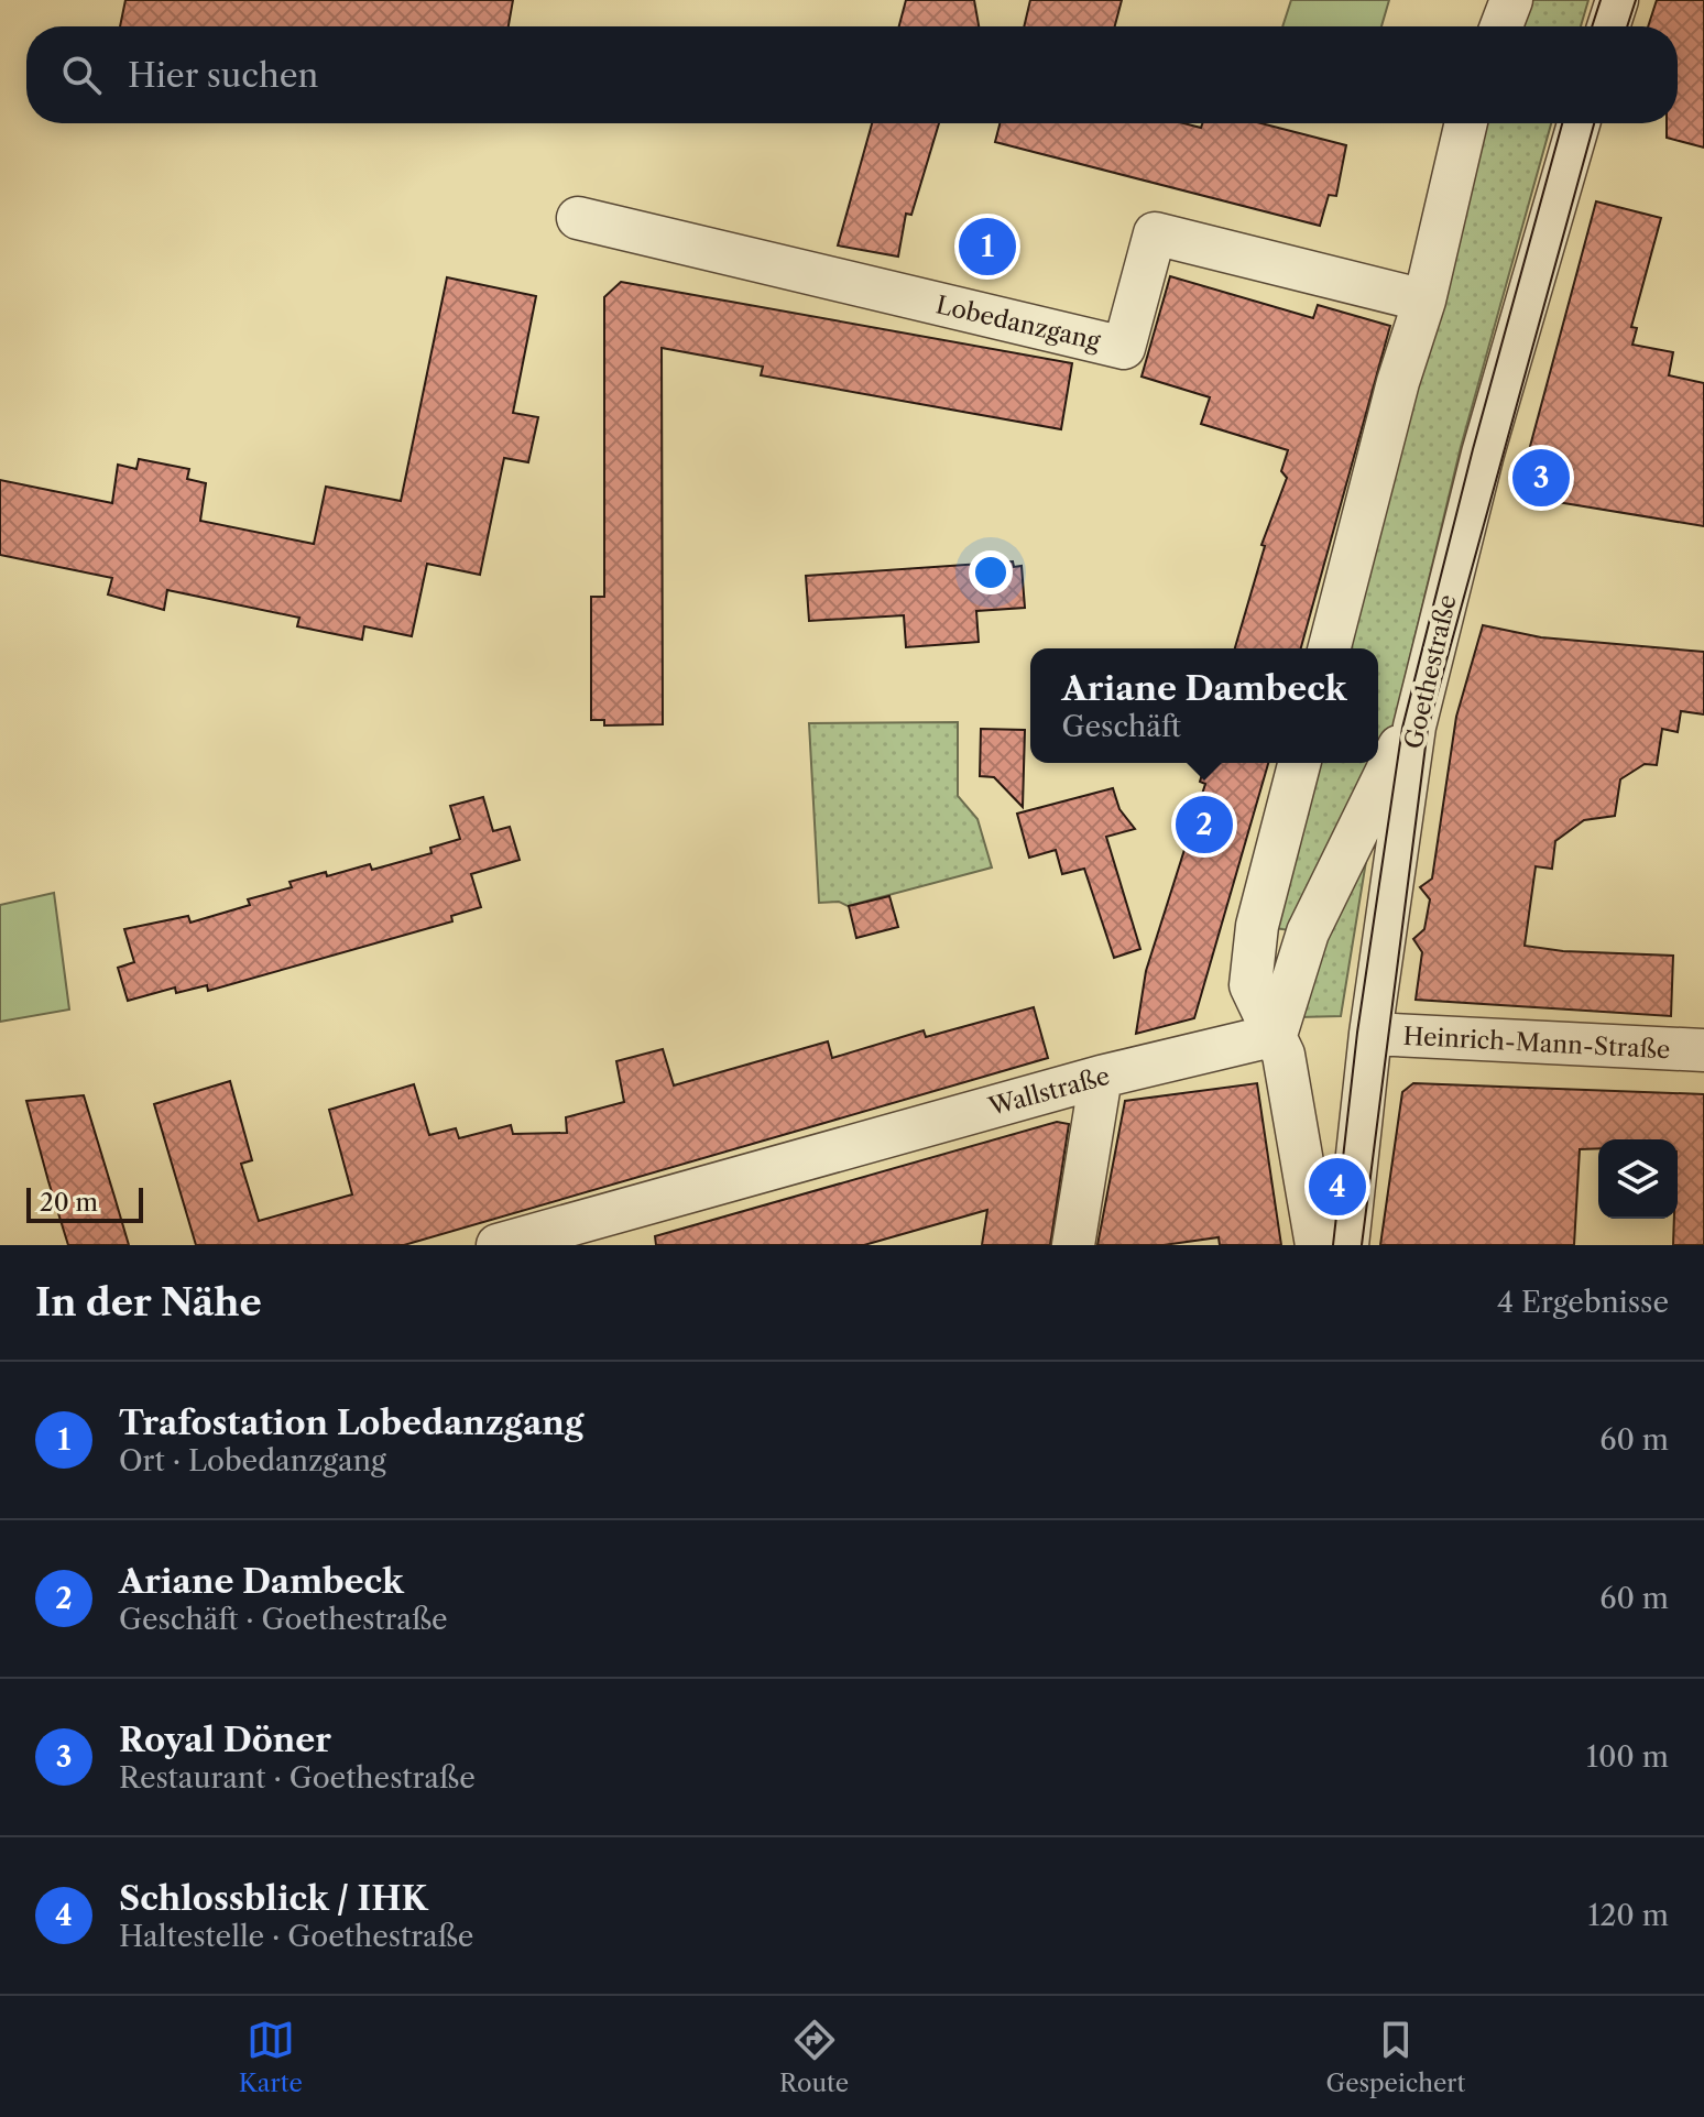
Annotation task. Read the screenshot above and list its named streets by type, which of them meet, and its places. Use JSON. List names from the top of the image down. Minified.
{"streets":{"street":["Lobedanzgang","Goethestraße","Heinrich-Mann-Straße","Wallstraße"]},"crossings":[["Goethestraße","Heinrich-Mann-Straße"]],"scale_bar":"20 m","page":{"search":"Hier suchen","pins":["1","3","2","4"],"popup":["Ariane Dambeck","Geschäft"],"scale":"20 m","heading":["In der Nähe","4 Ergebnisse"],"list":[{"mark":"1","name":"Trafostation Lobedanzgang","note":"Ort · Lobedanzgang","value":"60 m"},{"mark":"2","name":"Ariane Dambeck","note":"Geschäft · Goethestraße","value":"60 m"},{"mark":"3","name":"Royal Döner","note":"Restaurant · Goethestraße","value":"100 m"},{"mark":"4","name":"Schlossblick / IHK","note":"Haltestelle · Goethestraße","value":"120 m"}],"nav":["Karte","Route","Gespeichert"]}}
